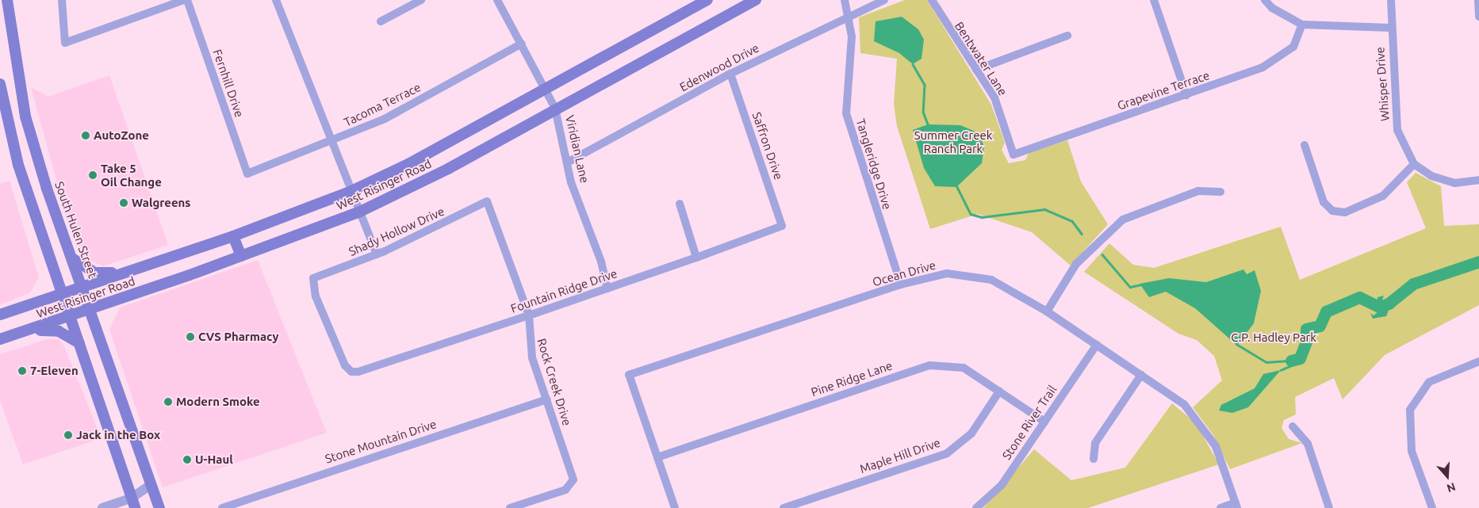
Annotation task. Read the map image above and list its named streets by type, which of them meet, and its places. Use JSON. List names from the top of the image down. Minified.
{"streets":{"main road":["West Risinger Road","South Hulen Street"],"street":["Bentwater Lane","Edenwood Drive","Fernhill Drive","Whisper Drive","Grapevine Terrace","Tacoma Terrace","Saffron Drive","Viridian Lane","Tangleridge Drive","Shady Hollow Drive","Ocean Drive","Fountain Ridge Drive","Pine Ridge Lane","Rock Creek Drive","Stone River Trail","Stone Mountain Drive","Maple Hill Drive"]},"crossings":[["Bentwater Lane","Grapevine Terrace"],["Edenwood Drive","Saffron Drive"],["Edenwood Drive","Viridian Lane"],["Edenwood Drive","Tangleridge Drive"],["Fernhill Drive","Tacoma Terrace"],["Tacoma Terrace","Viridian Lane"],["Saffron Drive","Fountain Ridge Drive"],["Viridian Lane","West Risinger Road"],["Viridian Lane","Fountain Ridge Drive"],["Tangleridge Drive","Ocean Drive"],["West Risinger Road","South Hulen Street"],["Shady Hollow Drive","Fountain Ridge Drive"],["Shady Hollow Drive","Rock Creek Drive"],["Ocean Drive","Pine Ridge Lane"],["Ocean Drive","Stone River Trail"],["Fountain Ridge Drive","Rock Creek Drive"],["Pine Ridge Lane","Stone River Trail"],["Pine Ridge Lane","Maple Hill Drive"],["Rock Creek Drive","Stone Mountain Drive"]],"parks":["Summer Creek Ranch Park","C.P. Hadley Park"],"places":["AutoZone","Take 5 Oil Change","Walgreens","CVS Pharmacy","7-Eleven","Modern Smoke","Jack in the Box","U-Haul"],"north":"bottom"}
